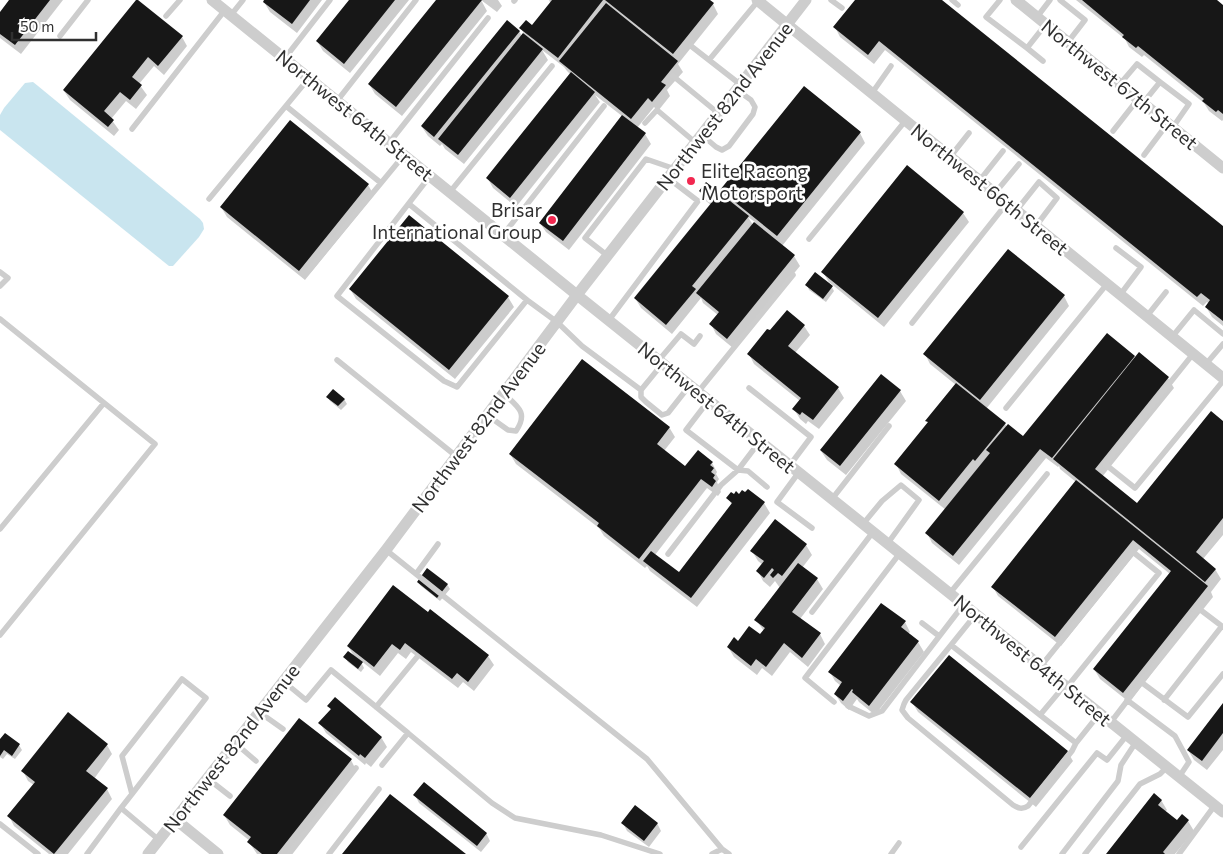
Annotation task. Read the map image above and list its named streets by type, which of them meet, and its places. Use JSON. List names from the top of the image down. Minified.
{"streets":{"street":["Northwest 67th Street","Northwest 82nd Avenue","Northwest 64th Street","Northwest 66th Street"]},"crossings":[["Northwest 82nd Avenue","Northwest 64th Street"],["Northwest 82nd Avenue","Northwest 66th Street"]],"places":["Elite Racong Motorsport","Brisar International Group"],"scale_bar":"50 m"}
